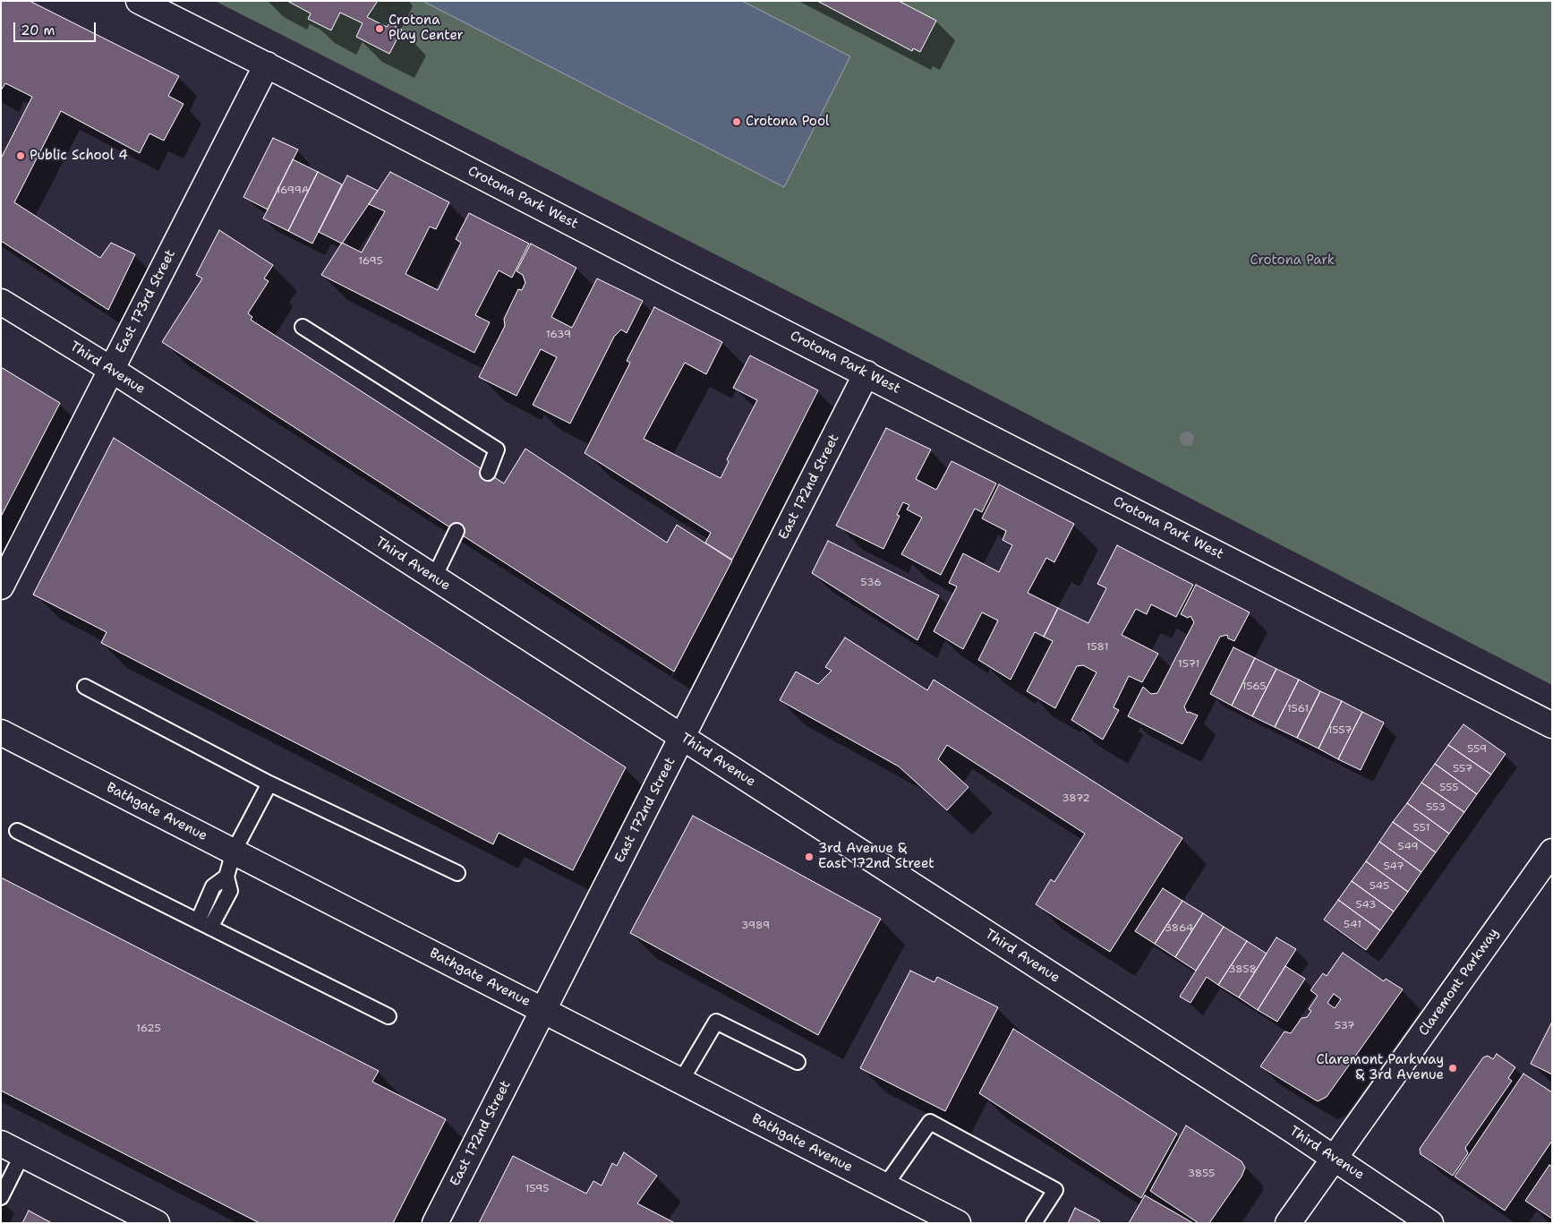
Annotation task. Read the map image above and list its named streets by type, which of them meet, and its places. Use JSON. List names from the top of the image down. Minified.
{"streets":{"street":["Crotona Park West","East 173rd Street","Third Avenue","East 172nd Street","Bathgate Avenue","Claremont Parkway"]},"crossings":[["Crotona Park West","East 173rd Street"],["Crotona Park West","East 172nd Street"],["East 173rd Street","Third Avenue"],["Third Avenue","East 172nd Street"],["Third Avenue","Claremont Parkway"],["East 172nd Street","Bathgate Avenue"]],"parks":["Crotona Park"],"places":["Crotona Play Center","Crotona Pool","Public School 4","3rd Avenue & East 172nd Street","Claremont Parkway & 3rd Avenue"],"house_numbers":["1699A","1695","1639","536","1581","1571","1565","1561","1557","559","557","555","3872","553","551","549","547","545","543","541","3989","3864","3858","537","1625","3855","1595"],"scale_bar":"20 m"}
